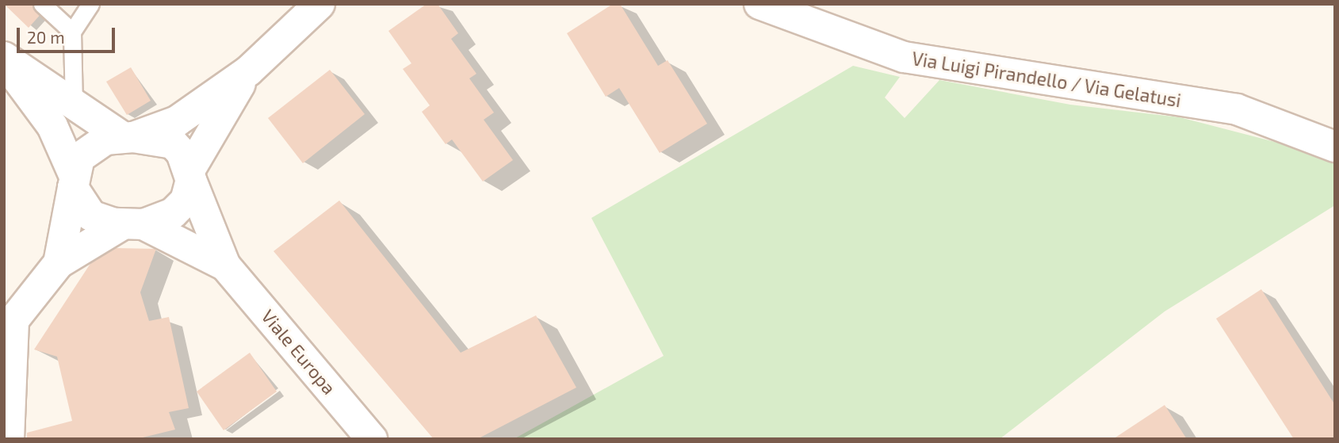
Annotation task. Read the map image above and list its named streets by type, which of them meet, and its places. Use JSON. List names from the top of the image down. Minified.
{"streets":{"street":["Via Luigi Pirandello / Via Gelatusi","Viale Europa"]},"scale_bar":"20 m"}
